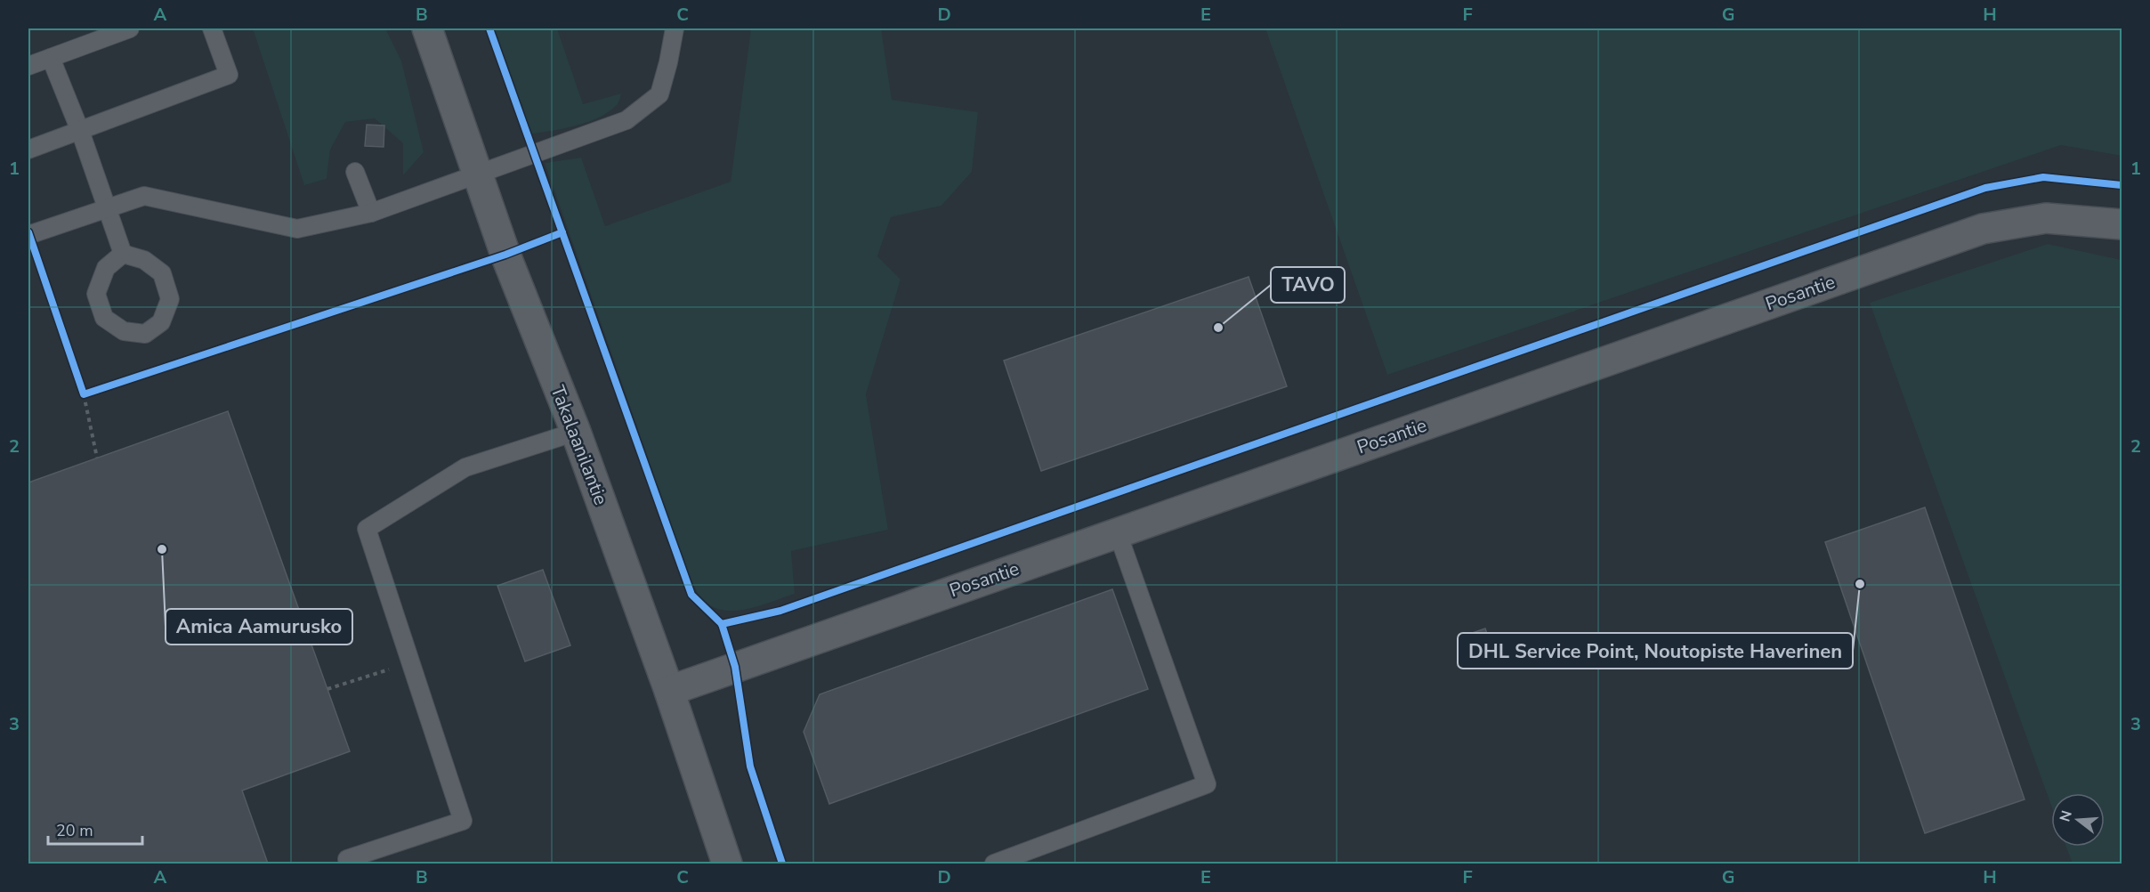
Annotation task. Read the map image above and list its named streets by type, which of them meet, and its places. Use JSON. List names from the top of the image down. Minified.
{"streets":{"street":["Posantie","Takalaanilantie"]},"crossings":[["Posantie","Takalaanilantie"]],"places":["TAVO","Amica Aamurusko","DHL Service Point, Noutopiste Haverinen"],"scale_bar":"20 m","north":"left","grid":{"columns":["A","B","C","D","E","F","G","H"],"rows":["1","2","3"]}}
